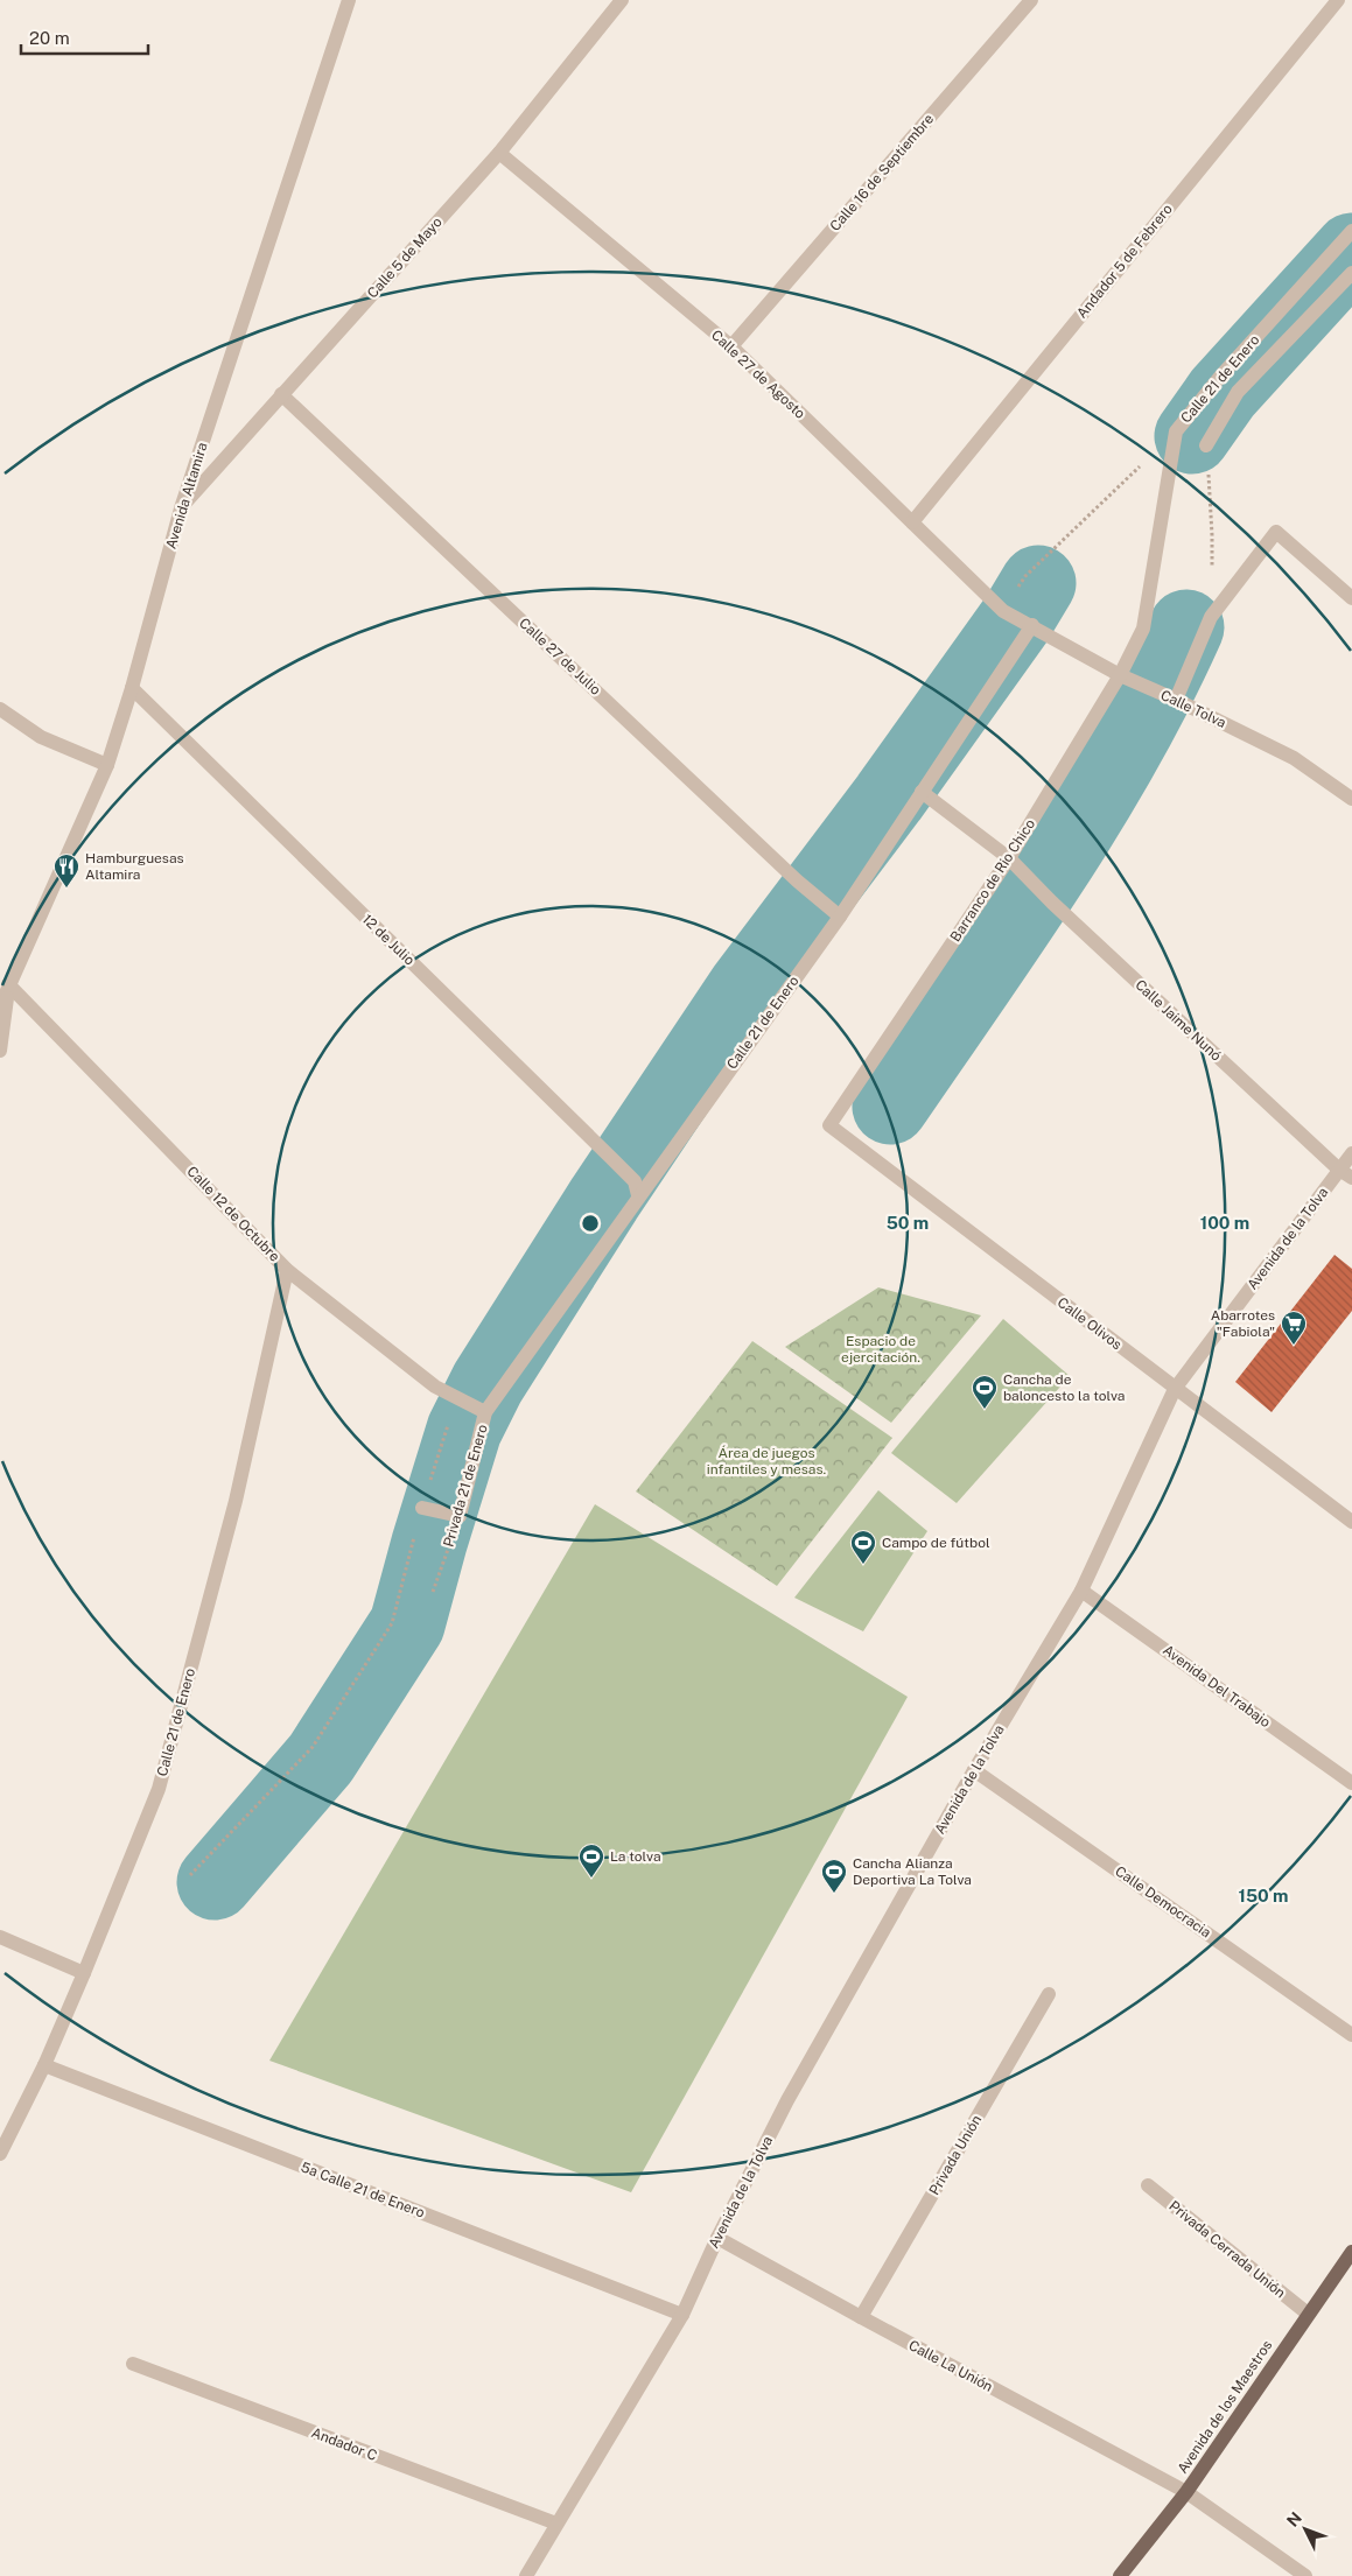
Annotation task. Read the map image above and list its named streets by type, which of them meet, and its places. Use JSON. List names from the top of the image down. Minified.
{"streets":{"main road":["Avenida de los Maestros"],"street":["Calle 16 de Septiembre","Calle 5 de Mayo","Andador 5 de Febrero","Calle 27 de Agosto","Calle 21 de Enero","Avenida Altamira","Calle 27 de Julio","Calle Tolva","Barranco de Rio Chico","12 de Julio","Calle Jaime Nunó","Calle 12 de Octubre","Avenida de la Tolva","Calle Olivos","Privada 21 de Enero","Avenida Del Trabajo","Calle Democracia","Privada Unión","5a Calle 21 de Enero","Privada Cerrada Unión","Calle La Unión","Andador C"]},"crossings":[["Calle 16 de Septiembre","Calle 27 de Agosto"],["Calle 5 de Mayo","Calle 27 de Agosto"],["Calle 5 de Mayo","Avenida Altamira"],["Calle 5 de Mayo","Calle 27 de Julio"],["Andador 5 de Febrero","Calle 27 de Agosto"],["Calle 27 de Agosto","Calle 21 de Enero"],["Calle 27 de Agosto","Calle Tolva"],["Calle 21 de Enero","Calle 27 de Julio"],["Calle 21 de Enero","Calle Tolva"],["Calle 21 de Enero","Barranco de Rio Chico"],["Calle 21 de Enero","12 de Julio"],["Calle 21 de Enero","Calle Jaime Nunó"],["Calle 21 de Enero","Calle 12 de Octubre"],["Calle 21 de Enero","Privada 21 de Enero"],["Calle 21 de Enero","5a Calle 21 de Enero"],["Avenida Altamira","12 de Julio"],["Avenida Altamira","Calle 12 de Octubre"],["Calle Tolva","Barranco de Rio Chico"],["Barranco de Rio Chico","Calle Jaime Nunó"],["Barranco de Rio Chico","Calle Olivos"],["Calle Jaime Nunó","Avenida de la Tolva"],["Calle 12 de Octubre","Privada 21 de Enero"],["Avenida de la Tolva","Calle Olivos"],["Avenida de la Tolva","Avenida Del Trabajo"],["Avenida de la Tolva","Calle Democracia"],["Avenida de la Tolva","5a Calle 21 de Enero"],["Avenida de la Tolva","Calle La Unión"],["Avenida de la Tolva","Andador C"],["Privada Unión","Calle La Unión"],["Privada Cerrada Unión","Avenida de los Maestros"],["Calle La Unión","Avenida de los Maestros"]],"parks":["Espacio de ejercitación.","Área de juegos infantiles y mesas."],"places":{"restaurant":["Hamburguesas Altamira"],"supermarket":["Abarrotes \"Fabiola\""],"sports":["Cancha de baloncesto la tolva","Campo de fútbol","La tolva","Cancha Alianza Deportiva La Tolva"]},"scale_bar":"20 m","north":"top left","rings":["50 m","100 m","150 m"]}
